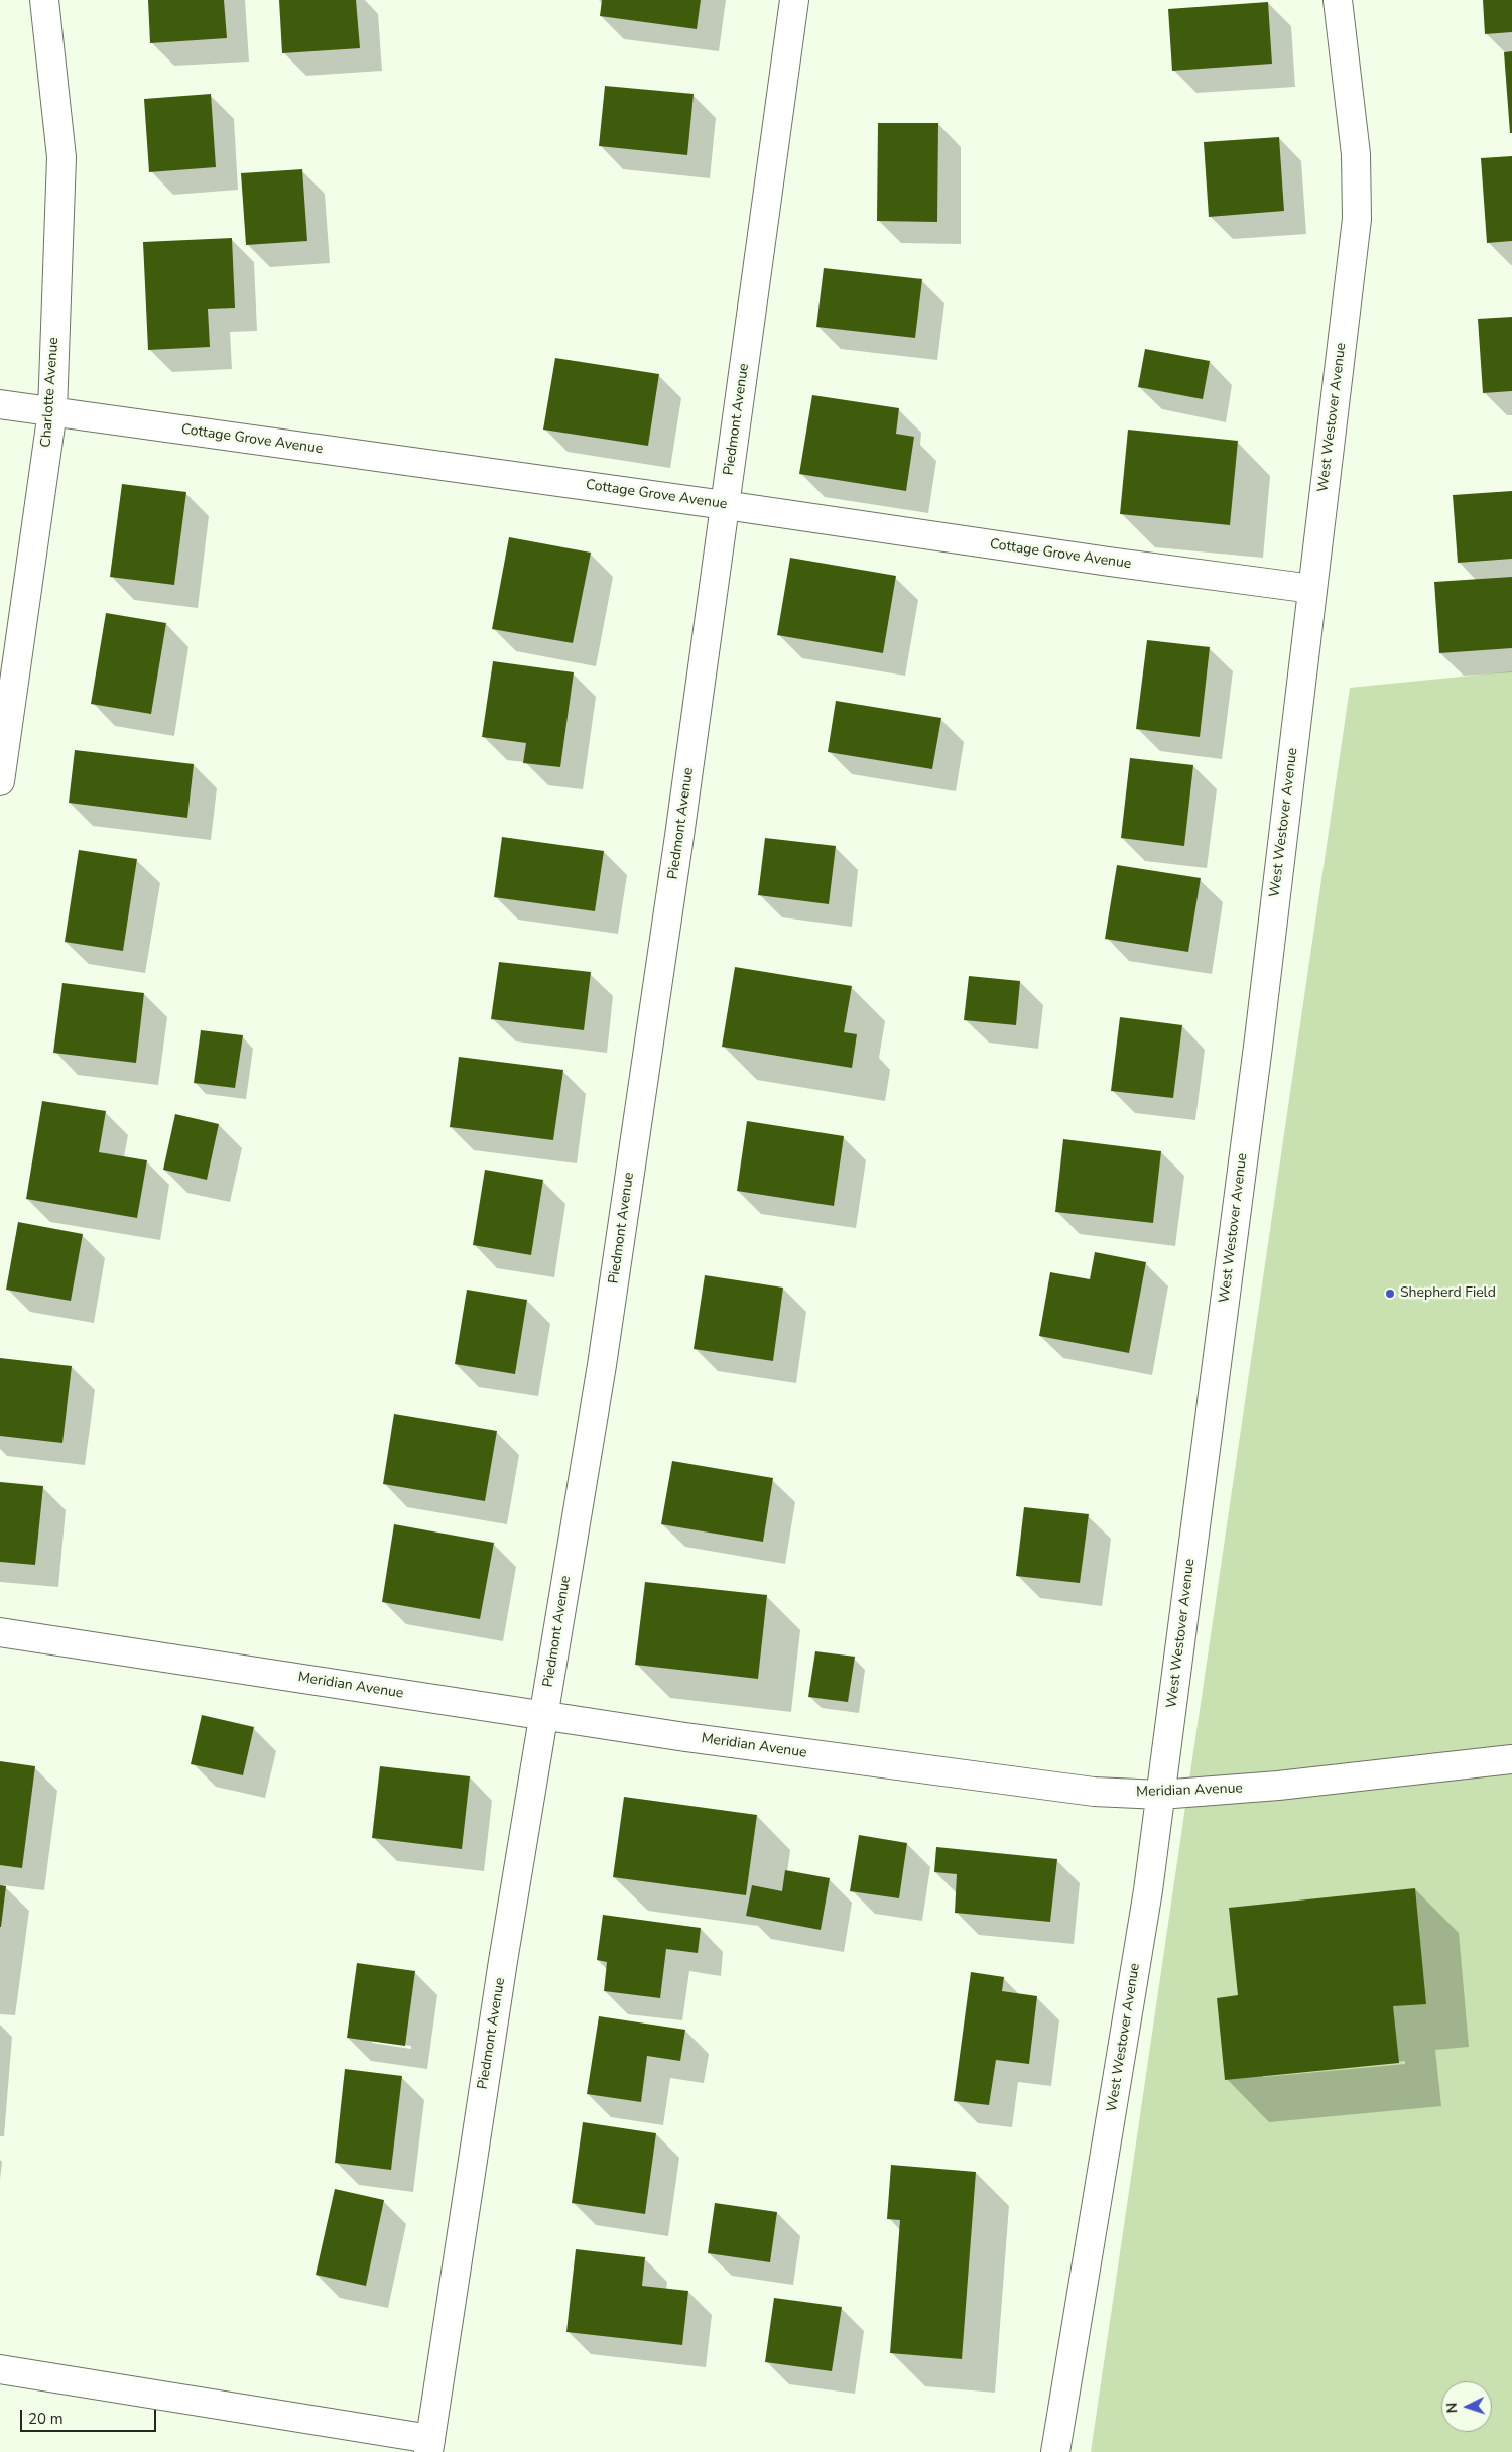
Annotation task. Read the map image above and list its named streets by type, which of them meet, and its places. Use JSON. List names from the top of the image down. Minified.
{"streets":{"street":["Charlotte Avenue","West Westover Avenue","Piedmont Avenue","Cottage Grove Avenue","Meridian Avenue"]},"crossings":[["Charlotte Avenue","Cottage Grove Avenue"],["West Westover Avenue","Cottage Grove Avenue"],["West Westover Avenue","Meridian Avenue"],["Piedmont Avenue","Cottage Grove Avenue"],["Piedmont Avenue","Meridian Avenue"]],"places":["Shepherd Field"],"scale_bar":"20 m","north":"left"}
